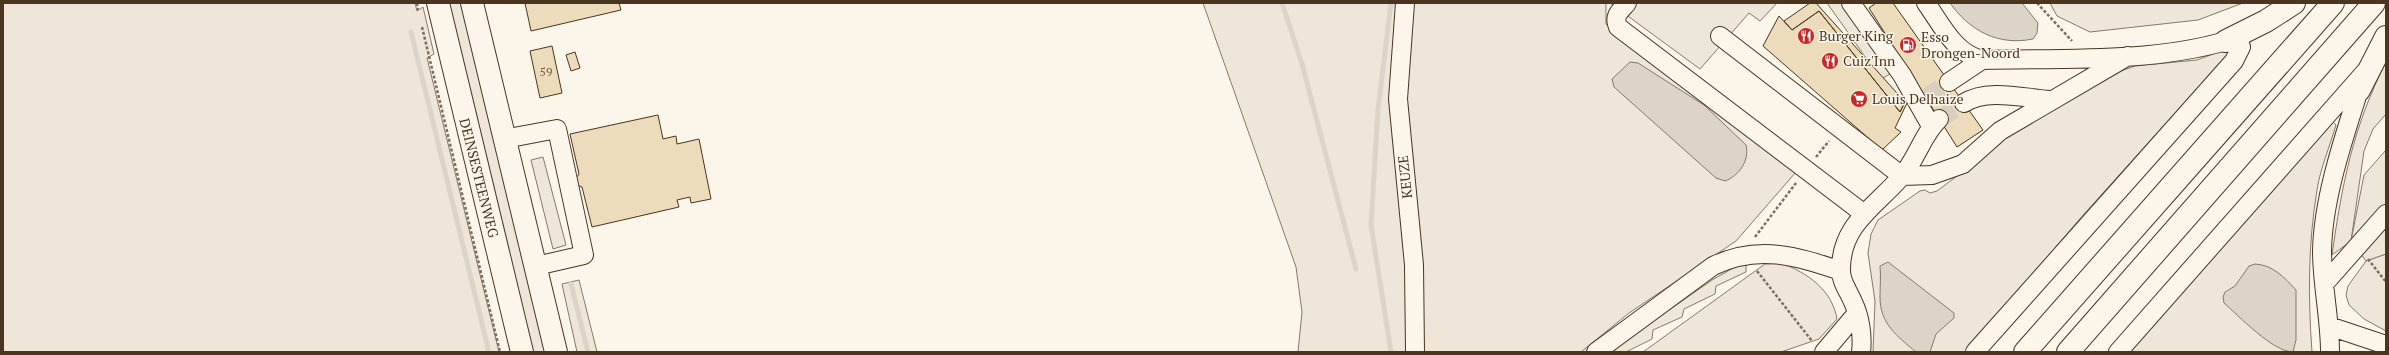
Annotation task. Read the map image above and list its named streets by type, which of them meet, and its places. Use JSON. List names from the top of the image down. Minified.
{"streets":{"highway":["DEINSESTEENWEG"],"street":["KEUZE"]},"places":{"restaurant":["Burger King","Cuiz'Inn"],"fuel station":["Esso Drongen-Noord"],"supermarket":["Louis Delhaize"]},"house_numbers":["59"]}
